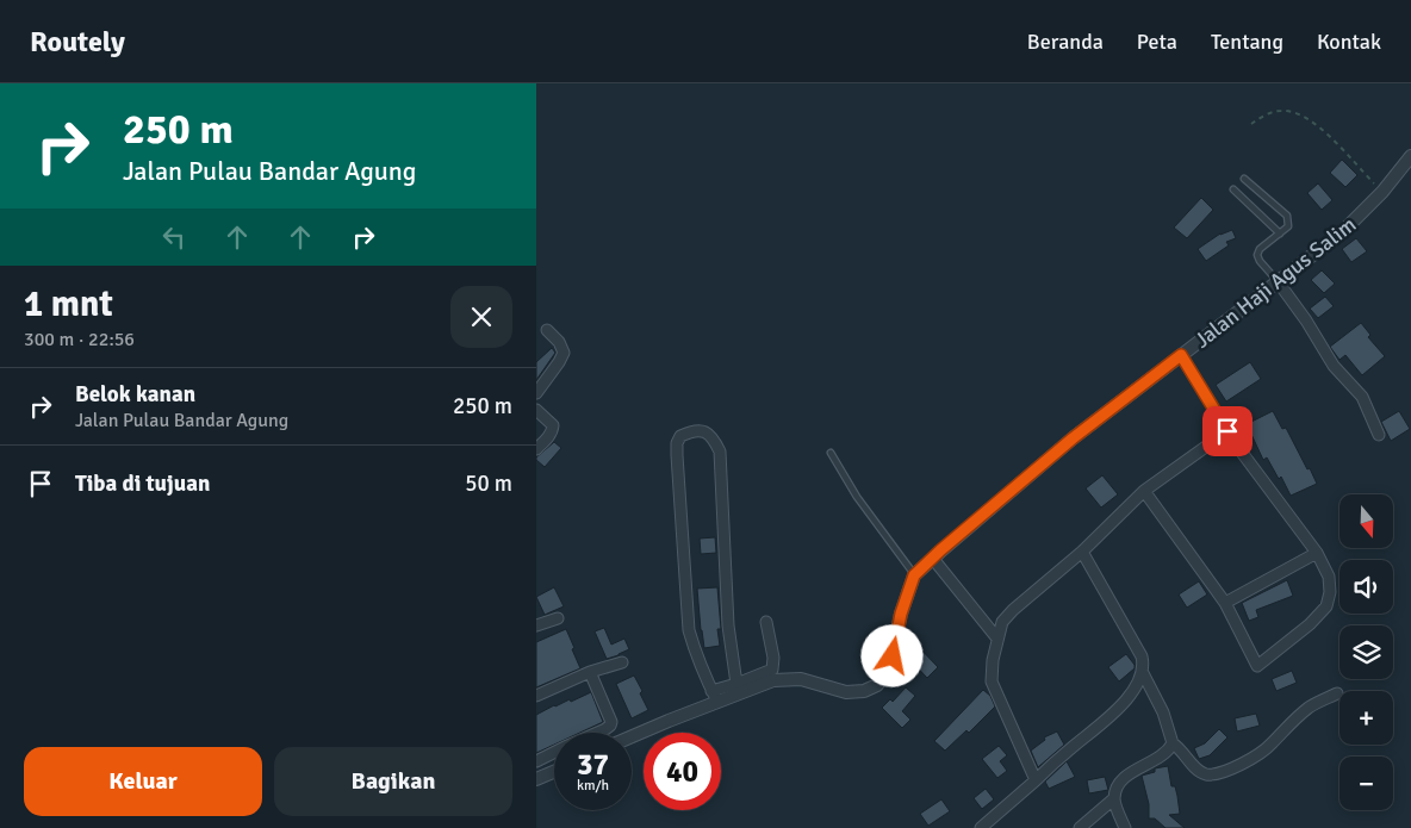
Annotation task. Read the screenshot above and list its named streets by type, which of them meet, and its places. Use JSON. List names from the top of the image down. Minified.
{"streets":{"street":["Jalan Haji Agus Salim"]},"north":"bottom","page":{"header":"Routely","nav":["Beranda","Peta","Tentang","Kontak"],"turn":["250 m","Jalan Pulau Bandar Agung"],"heading":["1 mnt","300 m · 22:56"],"list":[{"name":"Belok kanan","note":"Jalan Pulau Bandar Agung","value":"250 m"},{"name":"Tiba di tujuan","value":"50 m"}],"map_buttons":["+","−"],"speed":"37 km/h","limit":"40","buttons":["Keluar","Bagikan"]}}
